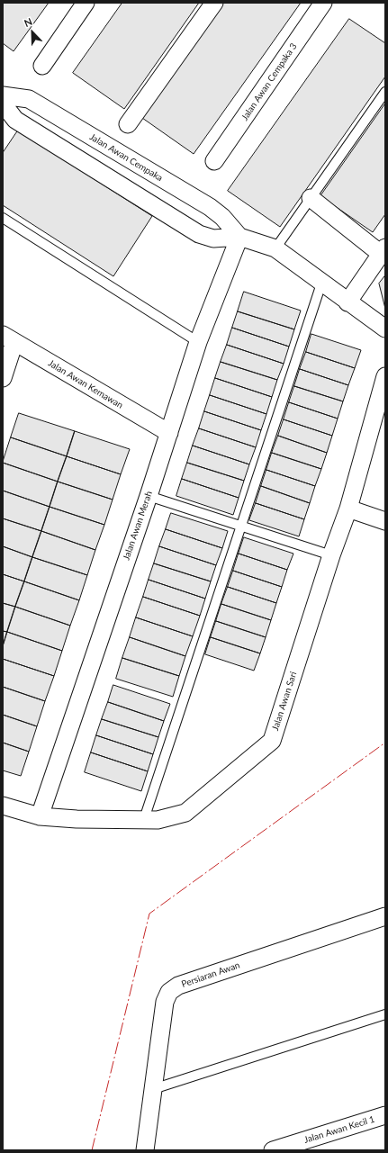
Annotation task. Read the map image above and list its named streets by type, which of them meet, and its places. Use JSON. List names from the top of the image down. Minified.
{"streets":{"street":["Jalan Awan Cempaka 3","Jalan Awan Cempaka","Jalan Awan Kemawan","Jalan Awan Merah","Jalan Awan Sari","Persiaran Awan","Jalan Awan Kecil 1"]},"crossings":[["Jalan Awan Cempaka","Jalan Awan Merah"],["Jalan Awan Kemawan","Jalan Awan Merah"],["Jalan Awan Merah","Jalan Awan Sari"]],"north":"top left"}
